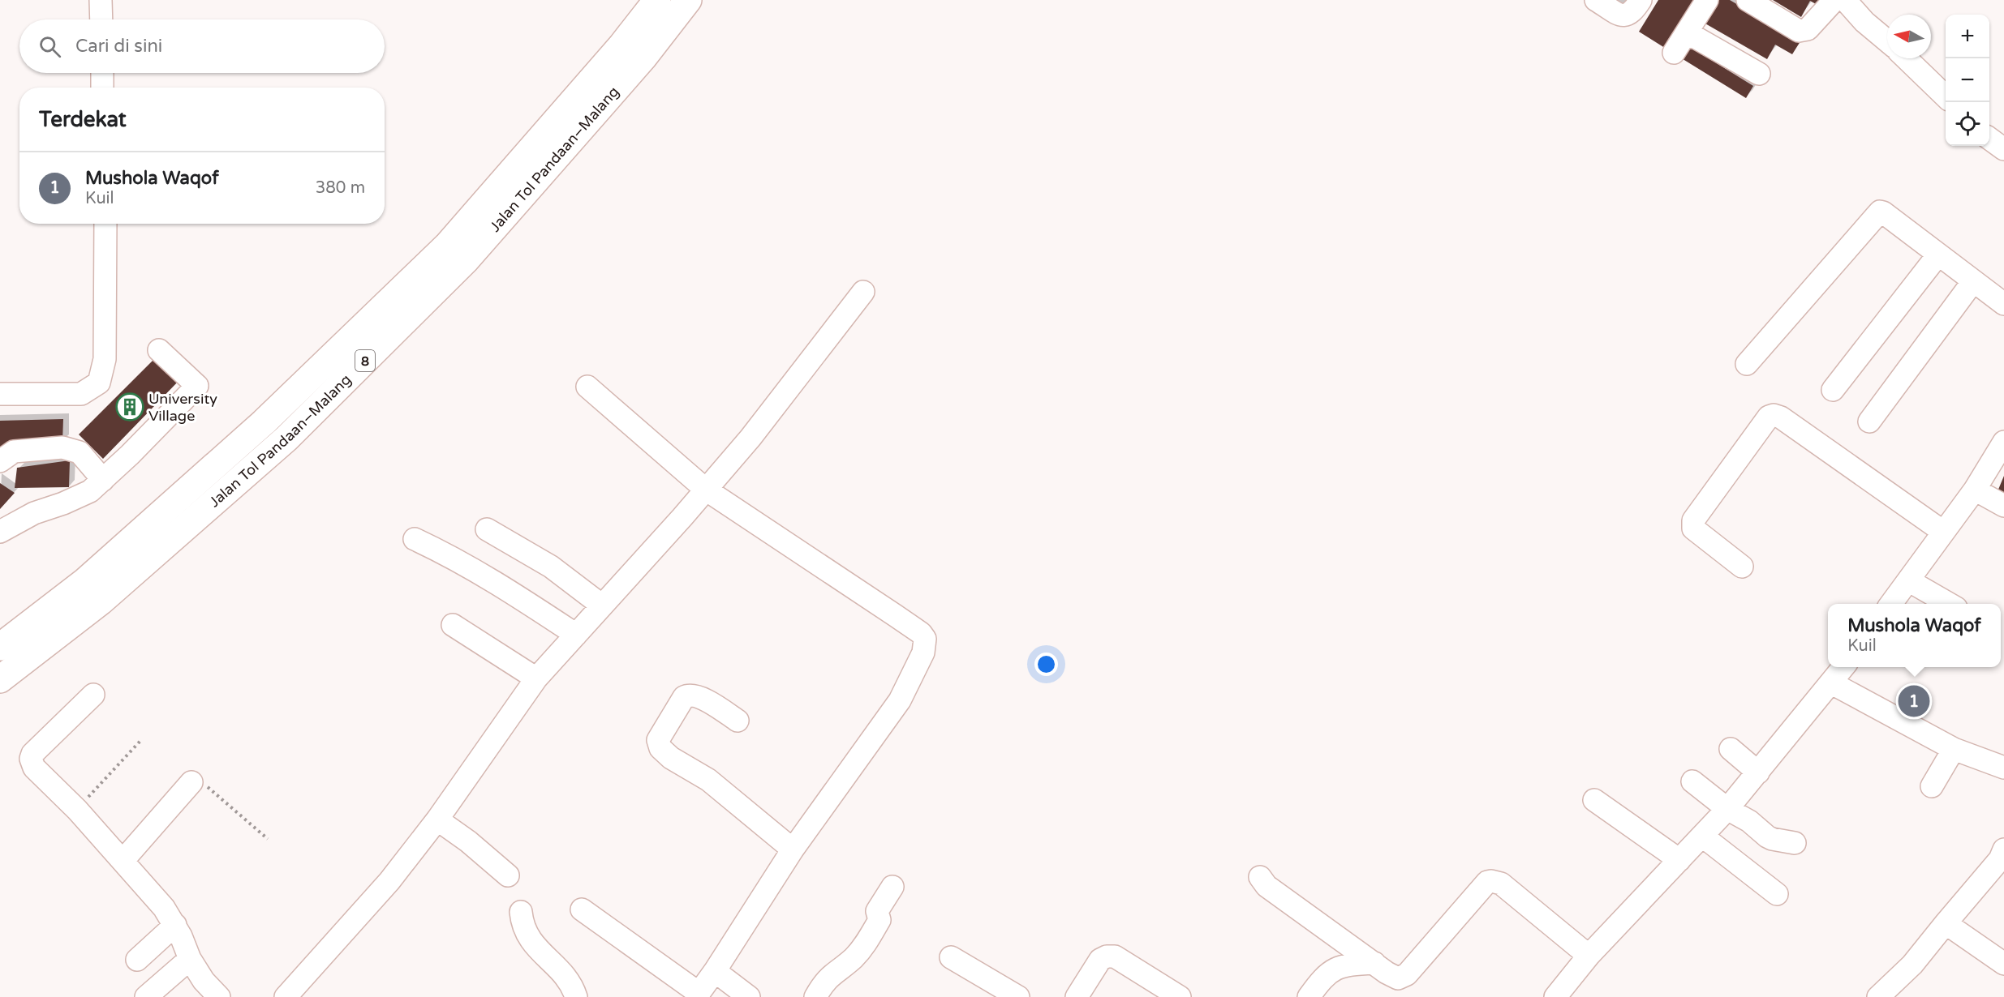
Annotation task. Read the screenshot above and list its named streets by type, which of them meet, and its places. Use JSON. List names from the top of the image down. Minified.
{"streets":{"highway":["Jalan Tol Pandaan–Malang","8"]},"places":{"building":["University Village"]},"north":"left","page":{"map_buttons":["+","−"],"search":"Cari di sini","heading":"Terdekat","list":[{"mark":"1","name":"Mushola Waqof","note":"Kuil","value":"380 m"}],"popup":["Mushola Waqof","Kuil"],"pins":"1"}}
